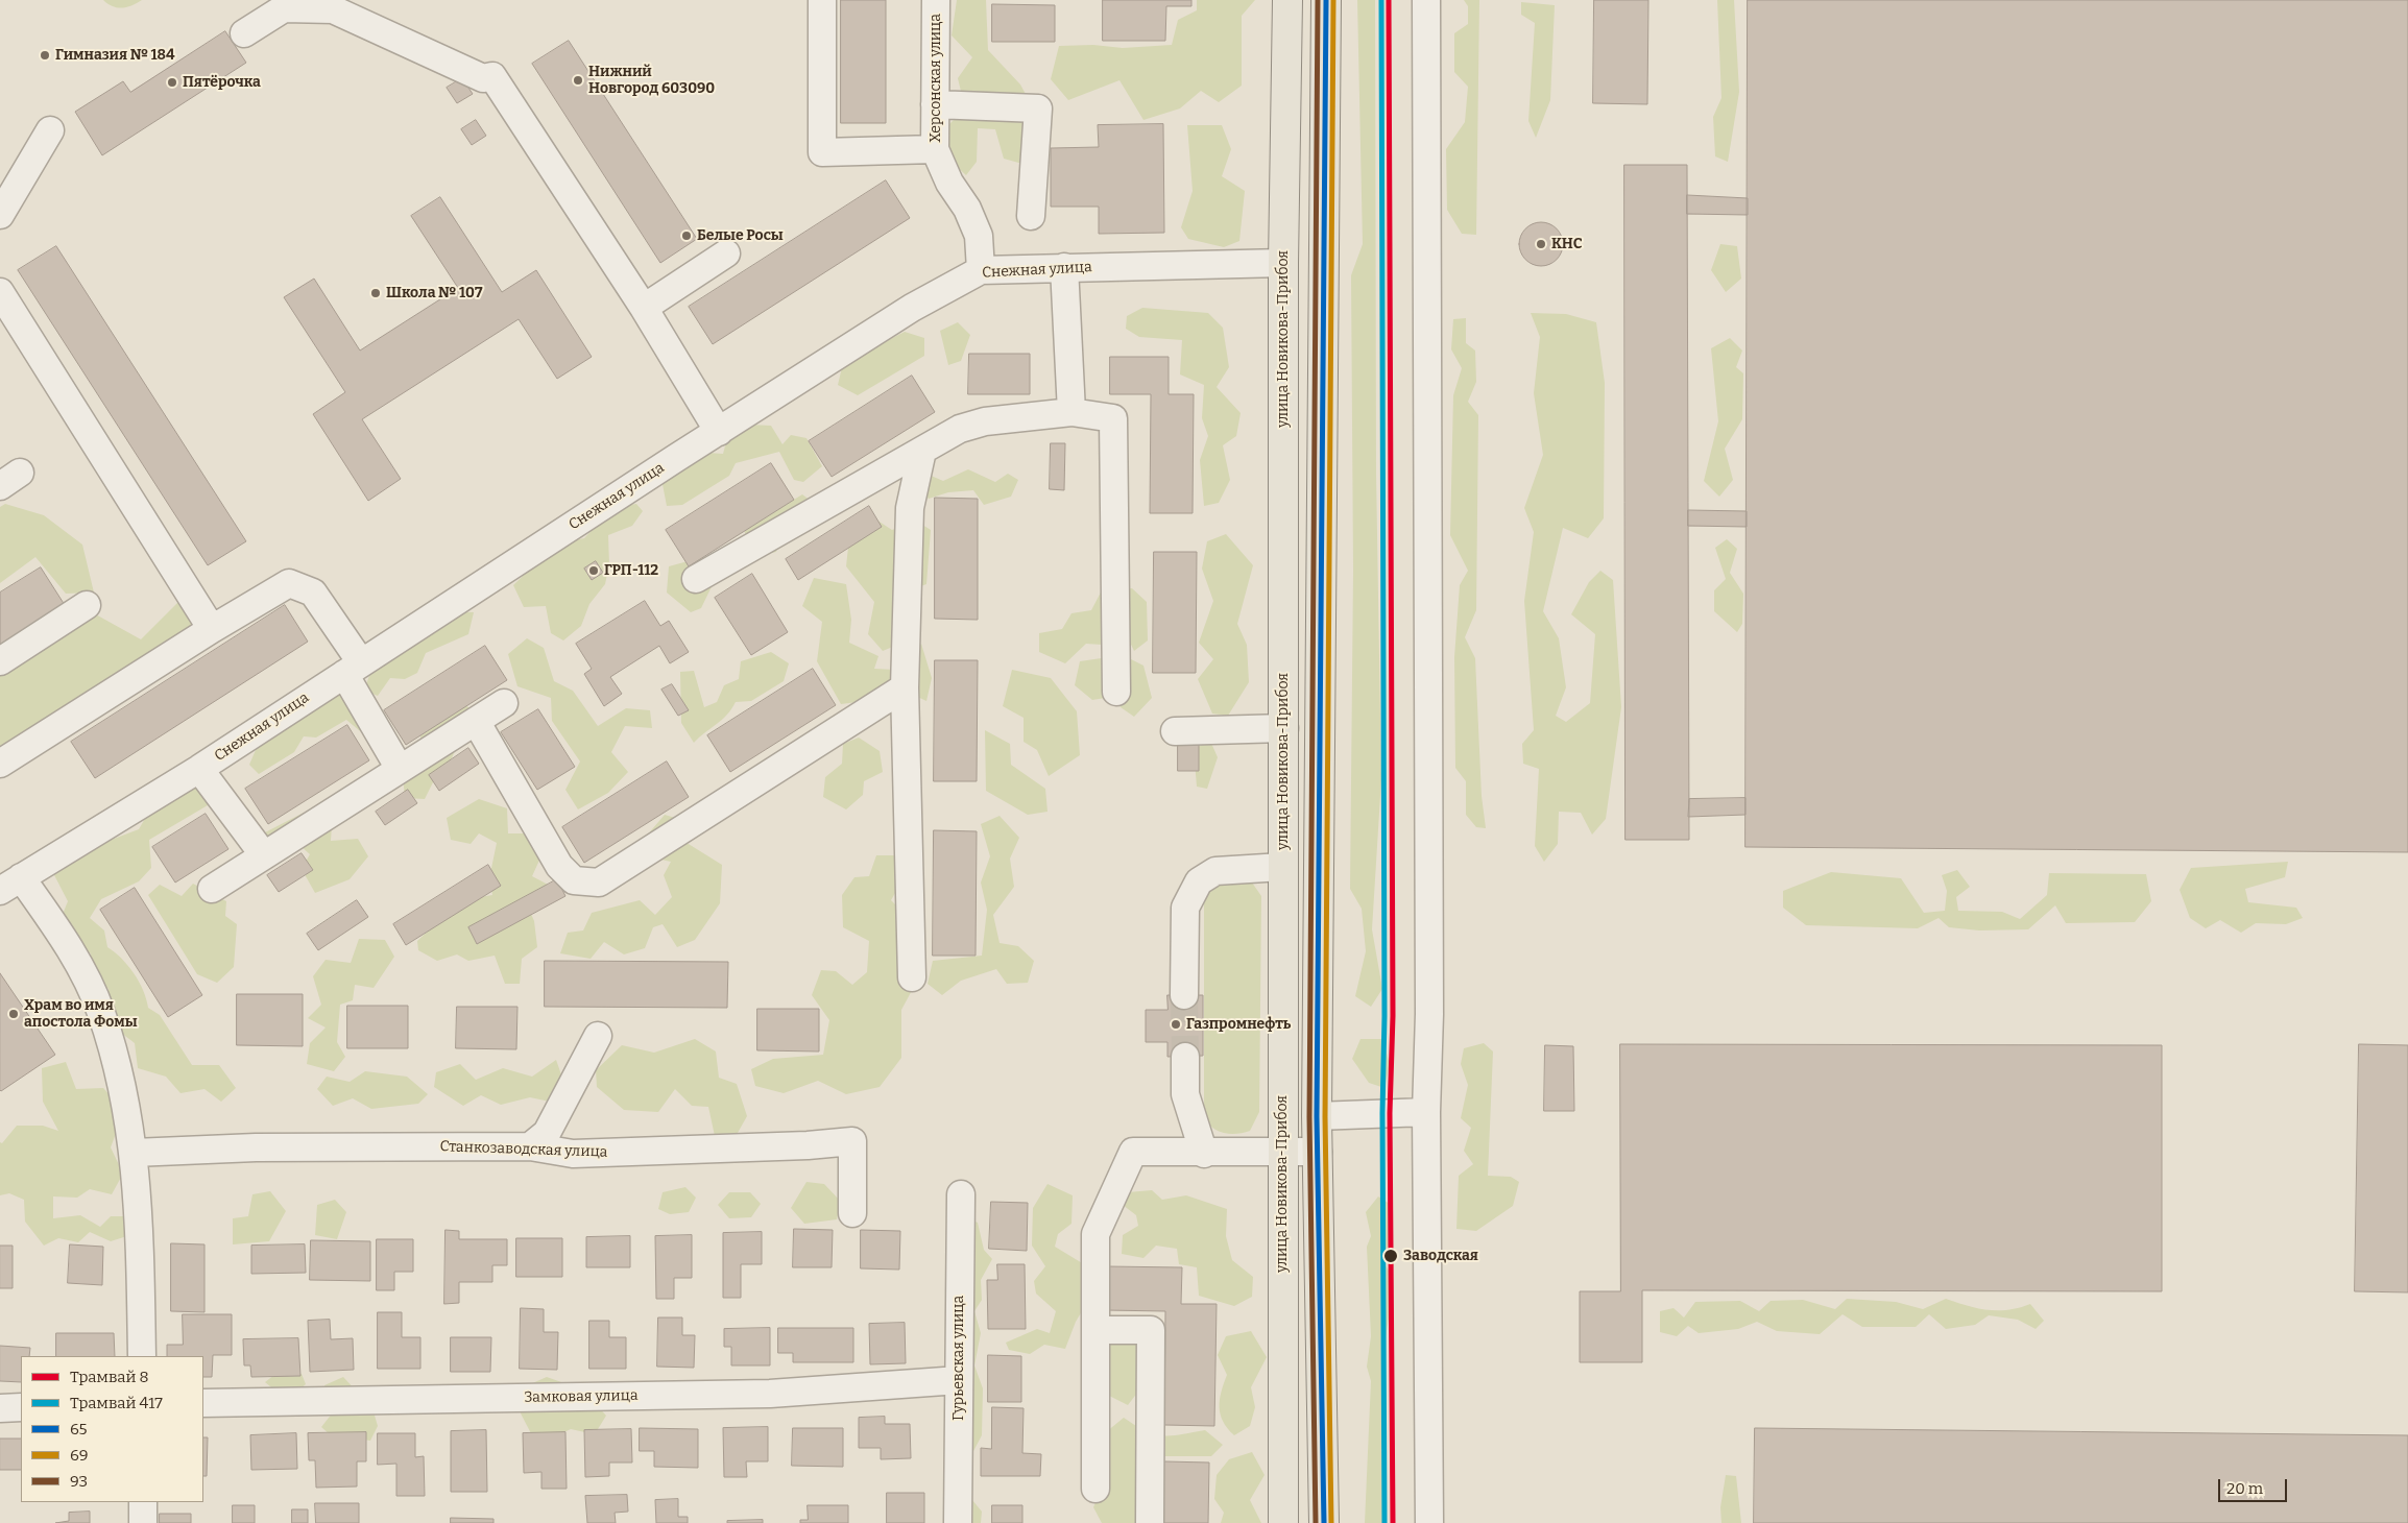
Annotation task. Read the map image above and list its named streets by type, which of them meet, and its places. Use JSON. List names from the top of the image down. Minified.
{"streets":{"main road":["улица Новикова-Прибоя"],"street":["Херсонская улица","Снежная улица","Станкозаводская улица","Гурьевская улица","Замковая улица"]},"crossings":[["Херсонская улица","Снежная улица"],["Снежная улица","улица Новикова-Прибоя"],["Гурьевская улица","Замковая улица"]],"places":["Гимназия № 184","Нижний Новгород 603090","Пятёрочка","Белые Росы","КНС","Школа № 107","ГРП-112","Храм во имя апостола Фомы","Газпромнефть","Заводская"],"lines":["tram line 8","tram line 417","transit line 65","transit line 69","transit line 93"],"legend":["Трамвай 8","Трамвай 417","65","69","93"],"scale_bar":"20 m"}
